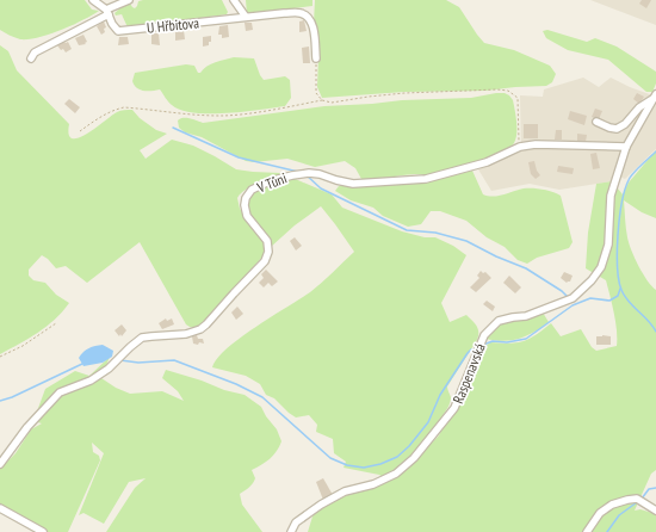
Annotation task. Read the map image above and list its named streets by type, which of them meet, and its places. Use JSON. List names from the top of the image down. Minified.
{"streets":{"street":["U Hřbitova","V Tůni","Raspenavská"]},"crossings":[["V Tůni","Raspenavská"]]}
